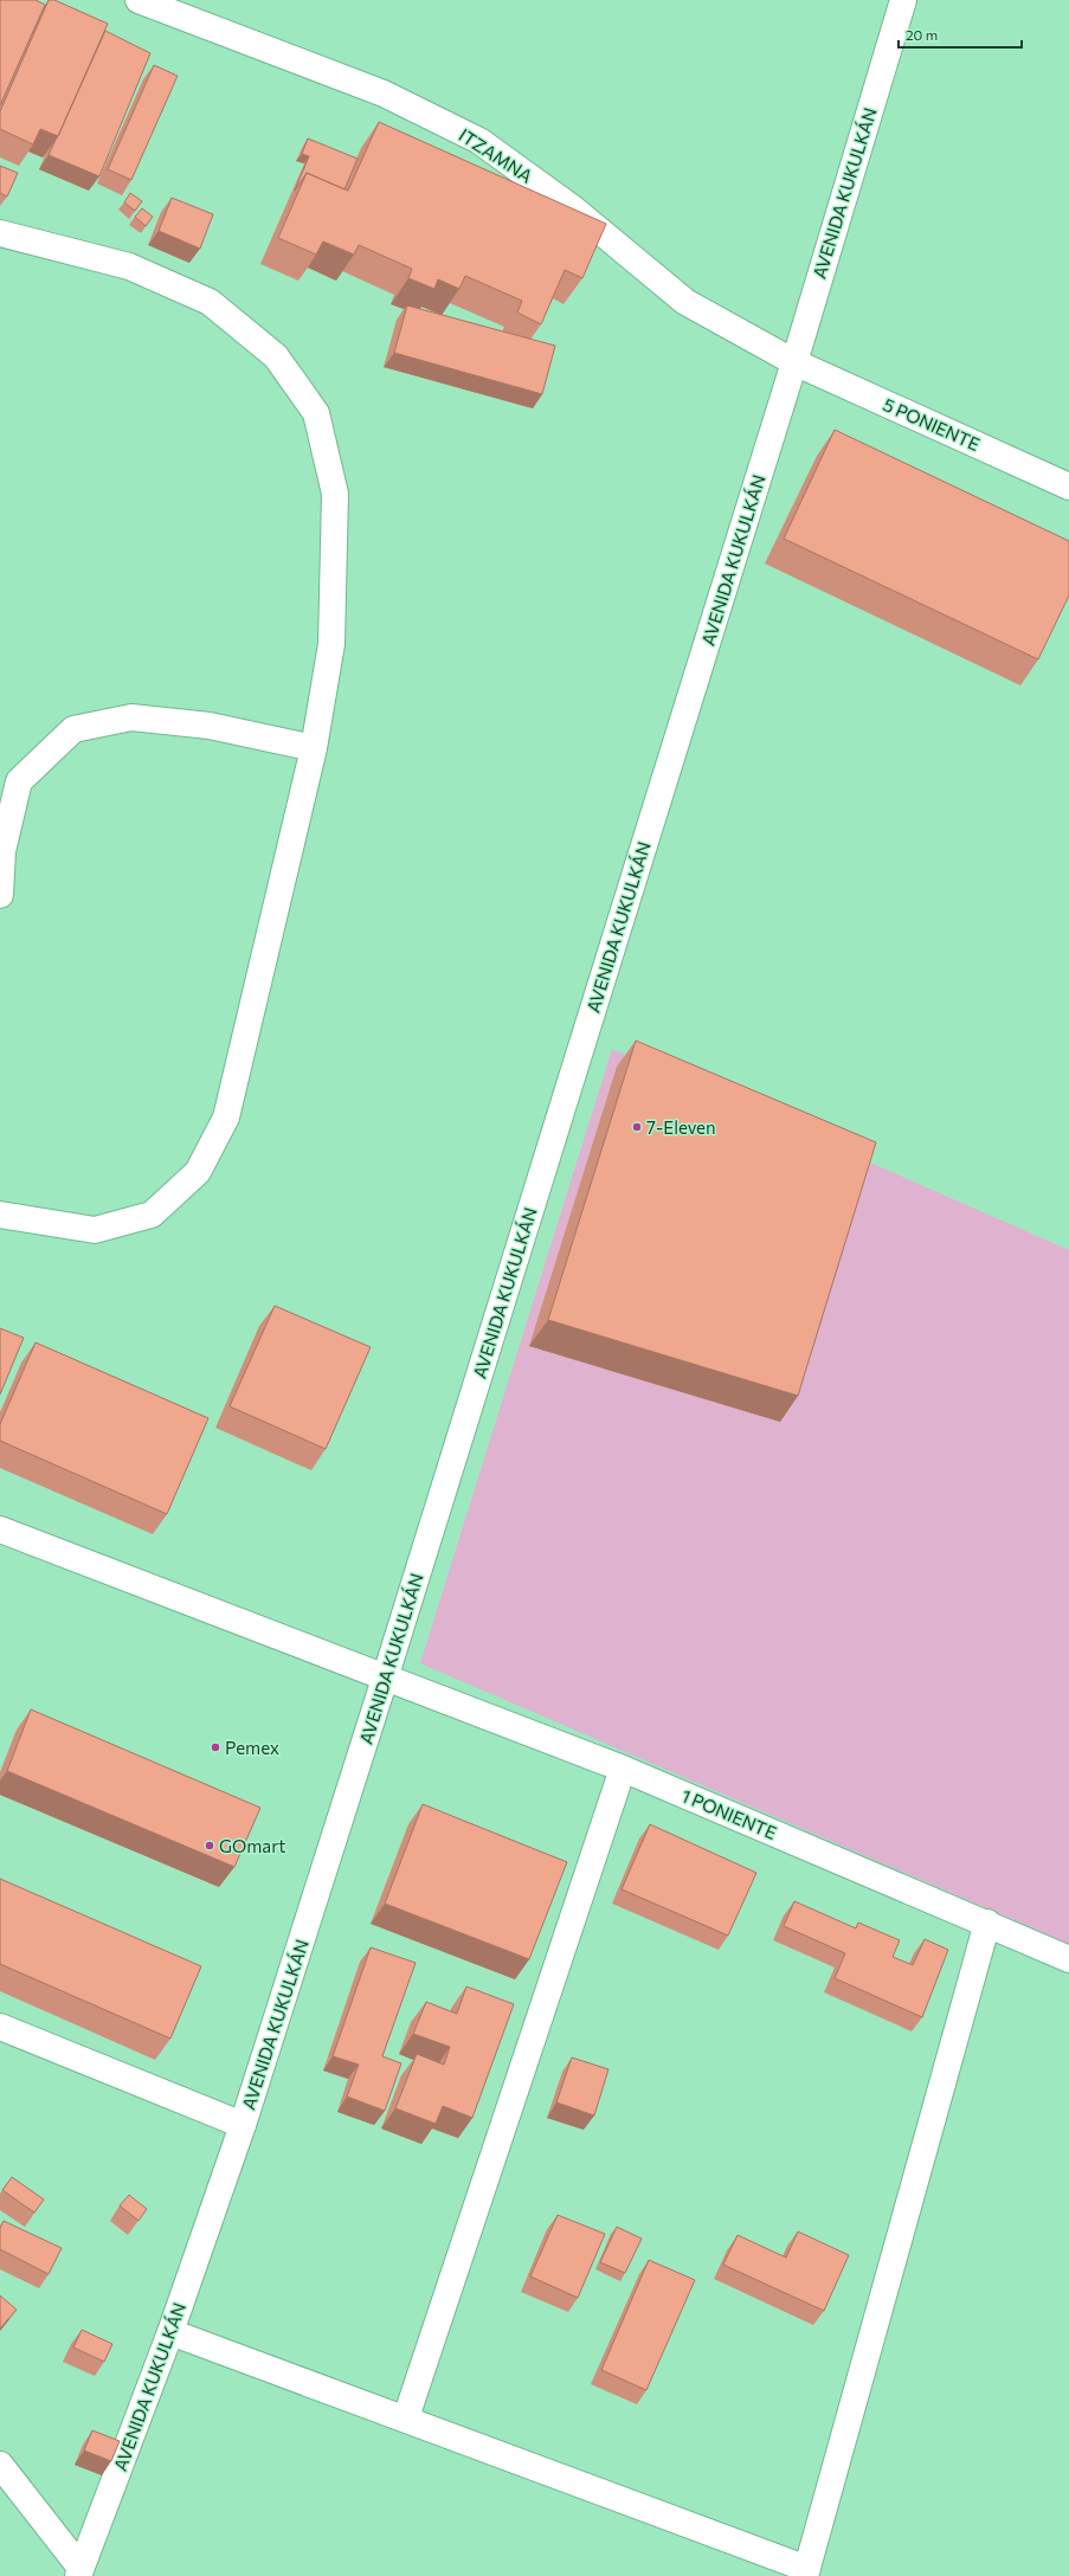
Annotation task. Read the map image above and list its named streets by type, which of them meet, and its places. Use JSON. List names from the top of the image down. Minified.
{"streets":{"street":["ITZAMNA","AVENIDA KUKULKÁN","5 PONIENTE","1 PONIENTE"]},"crossings":[["ITZAMNA","AVENIDA KUKULKÁN"],["ITZAMNA","5 PONIENTE"],["AVENIDA KUKULKÁN","5 PONIENTE"],["AVENIDA KUKULKÁN","1 PONIENTE"]],"places":["7-Eleven","Pemex","GOmart"],"scale_bar":"20 m"}
